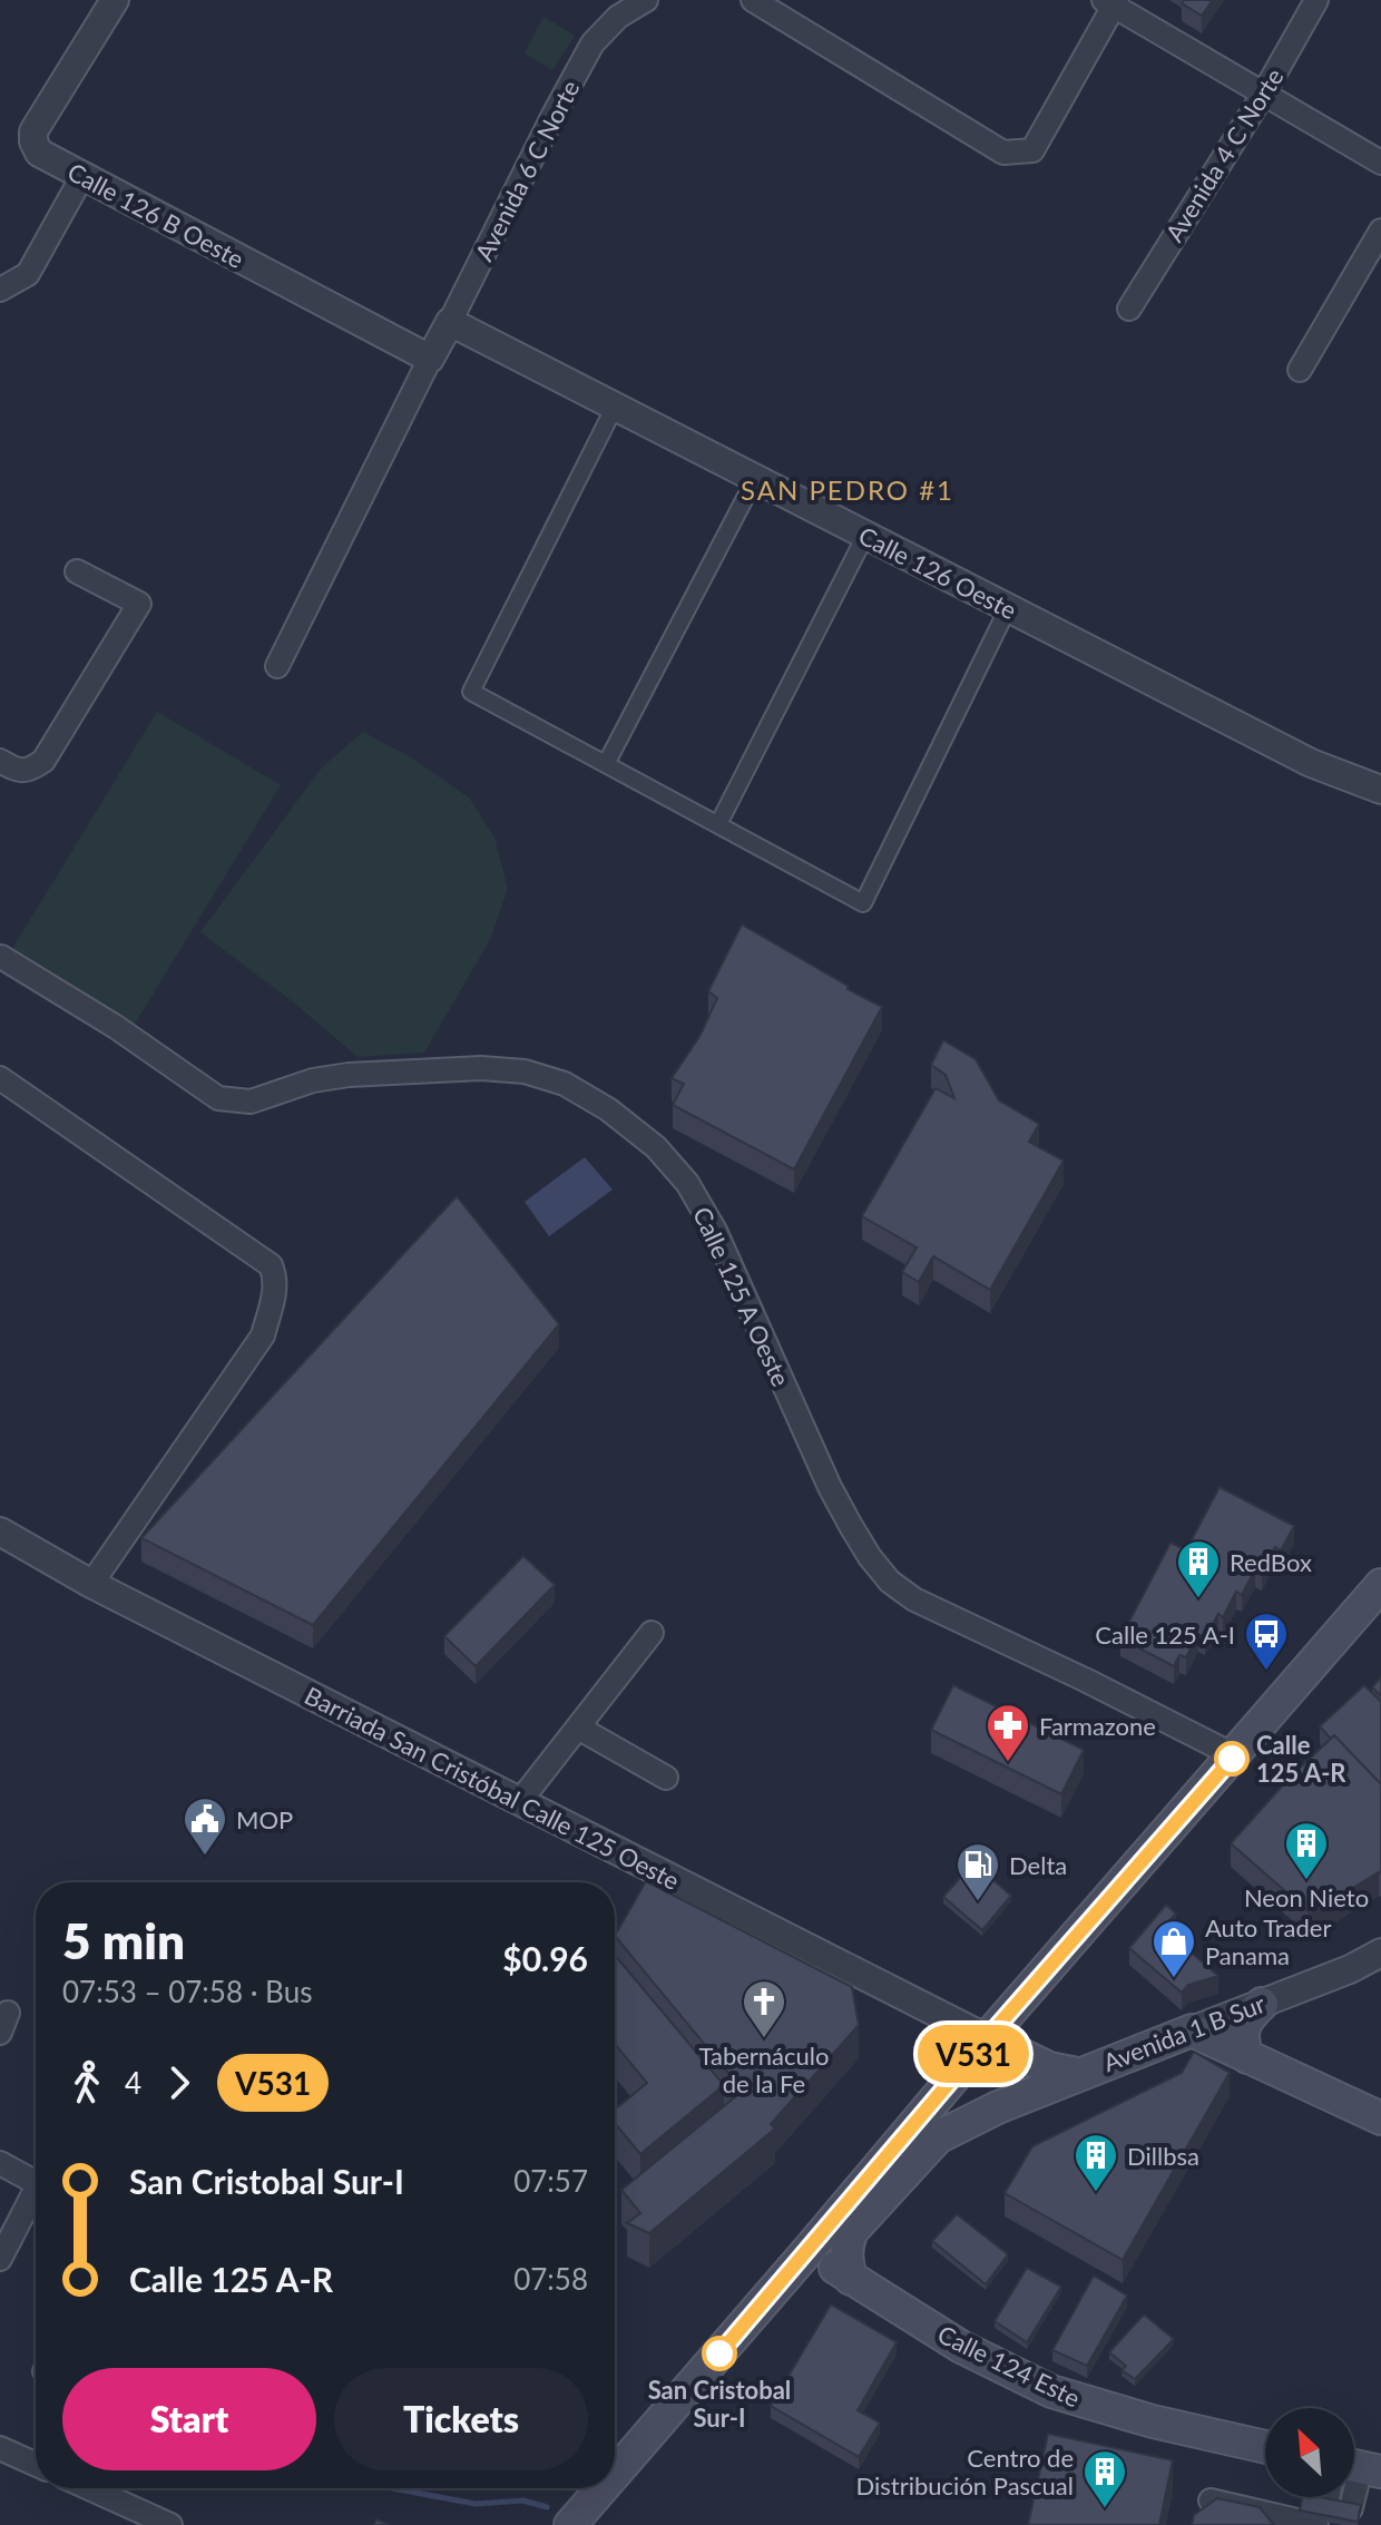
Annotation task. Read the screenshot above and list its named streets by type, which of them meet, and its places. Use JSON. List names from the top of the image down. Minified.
{"streets":{"main road":["Avenida 1 B Sur","Calle 124 Este"],"street":["Avenida 4 C Norte","Avenida 6 C Norte","Calle 126 B Oeste","Calle 126 Oeste","Calle 125 A Oeste","Barriada San Cristóbal Calle 125 Oeste"]},"crossings":[["Avenida 6 C Norte","Calle 126 B Oeste"],["Avenida 6 C Norte","Calle 126 Oeste"],["Barriada San Cristóbal Calle 125 Oeste","Avenida 1 B Sur"]],"districts":["SAN PEDRO #1"],"places":{"building":["RedBox","Neon Nieto","Dillbsa","Centro de Distribución Pascual"],"bus stop":["Calle 125 A-I"],"other":["Calle 125 A-R","San Cristobal Sur-I"],"pharmacy":["Farmazone"],"public building":["MOP"],"fuel station":["Delta"],"shop":["Auto Trader Panama"],"church":["Tabernáculo de la Fe"]},"lines":["bus line V531"],"north":"top left","page":{"on_map":"V531","heading":["5 min","07:53 – 07:58 · Bus","$0.96"],"legs":["4","V531"],"list":[{"name":"San Cristobal Sur-I","value":"07:57"},{"name":"Calle 125 A-R","value":"07:58"}],"buttons":["Start","Tickets"]}}
